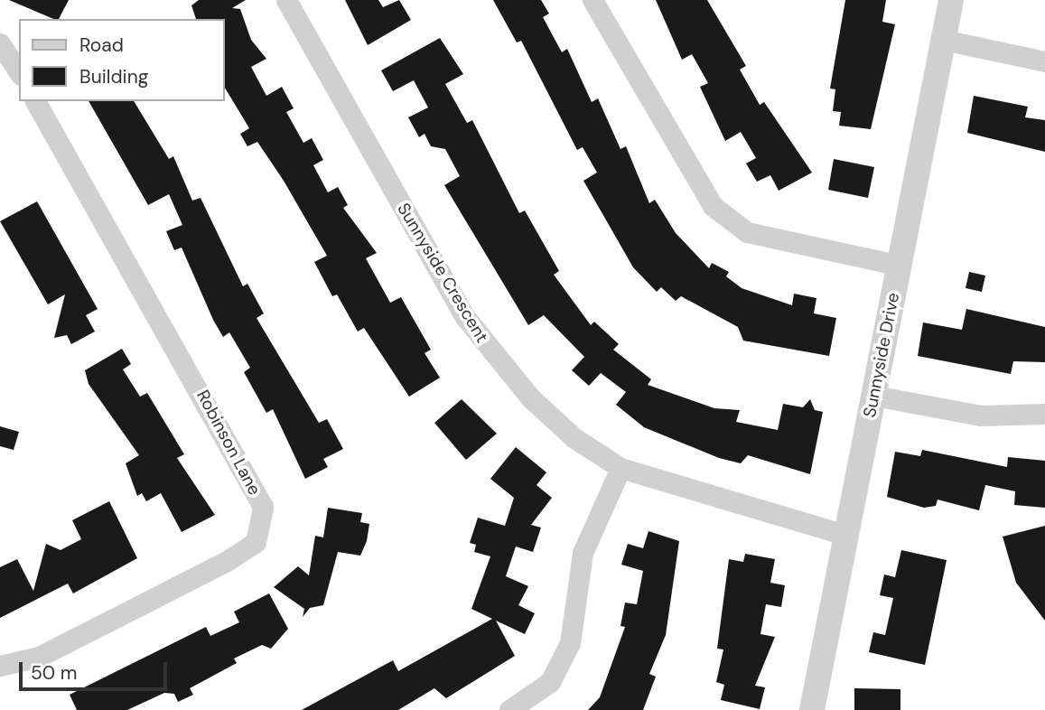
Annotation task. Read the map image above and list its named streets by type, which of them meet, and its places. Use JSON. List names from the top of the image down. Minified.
{"streets":{"street":["Sunnyside Crescent","Sunnyside Drive","Robinson Lane"]},"crossings":[["Sunnyside Crescent","Sunnyside Drive"]],"legend":["Road","Building"],"scale_bar":"50 m"}
